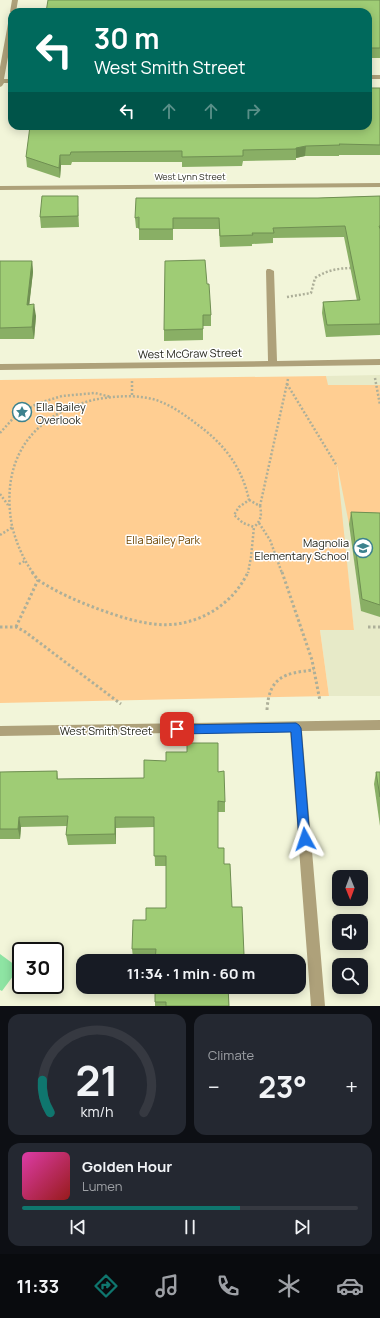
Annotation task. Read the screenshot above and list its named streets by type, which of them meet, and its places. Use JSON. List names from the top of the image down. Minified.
{"streets":{"street":["West Lynn Street","West McGraw Street","West Smith Street"]},"parks":["Ella Bailey Park"],"places":{"place":["Ella Bailey Overlook"],"school or university":["Magnolia Elementary School"]},"north":"bottom","page":{"turn":["30 m","West Smith Street"],"limit":"30","trip":"11:34 · 1 min · 60 m","tile":"Climate","heat":["−","23°","+"],"song":["Golden Hour","Lumen"],"tabs":"11:33","gauge":["21","km/h"]}}
